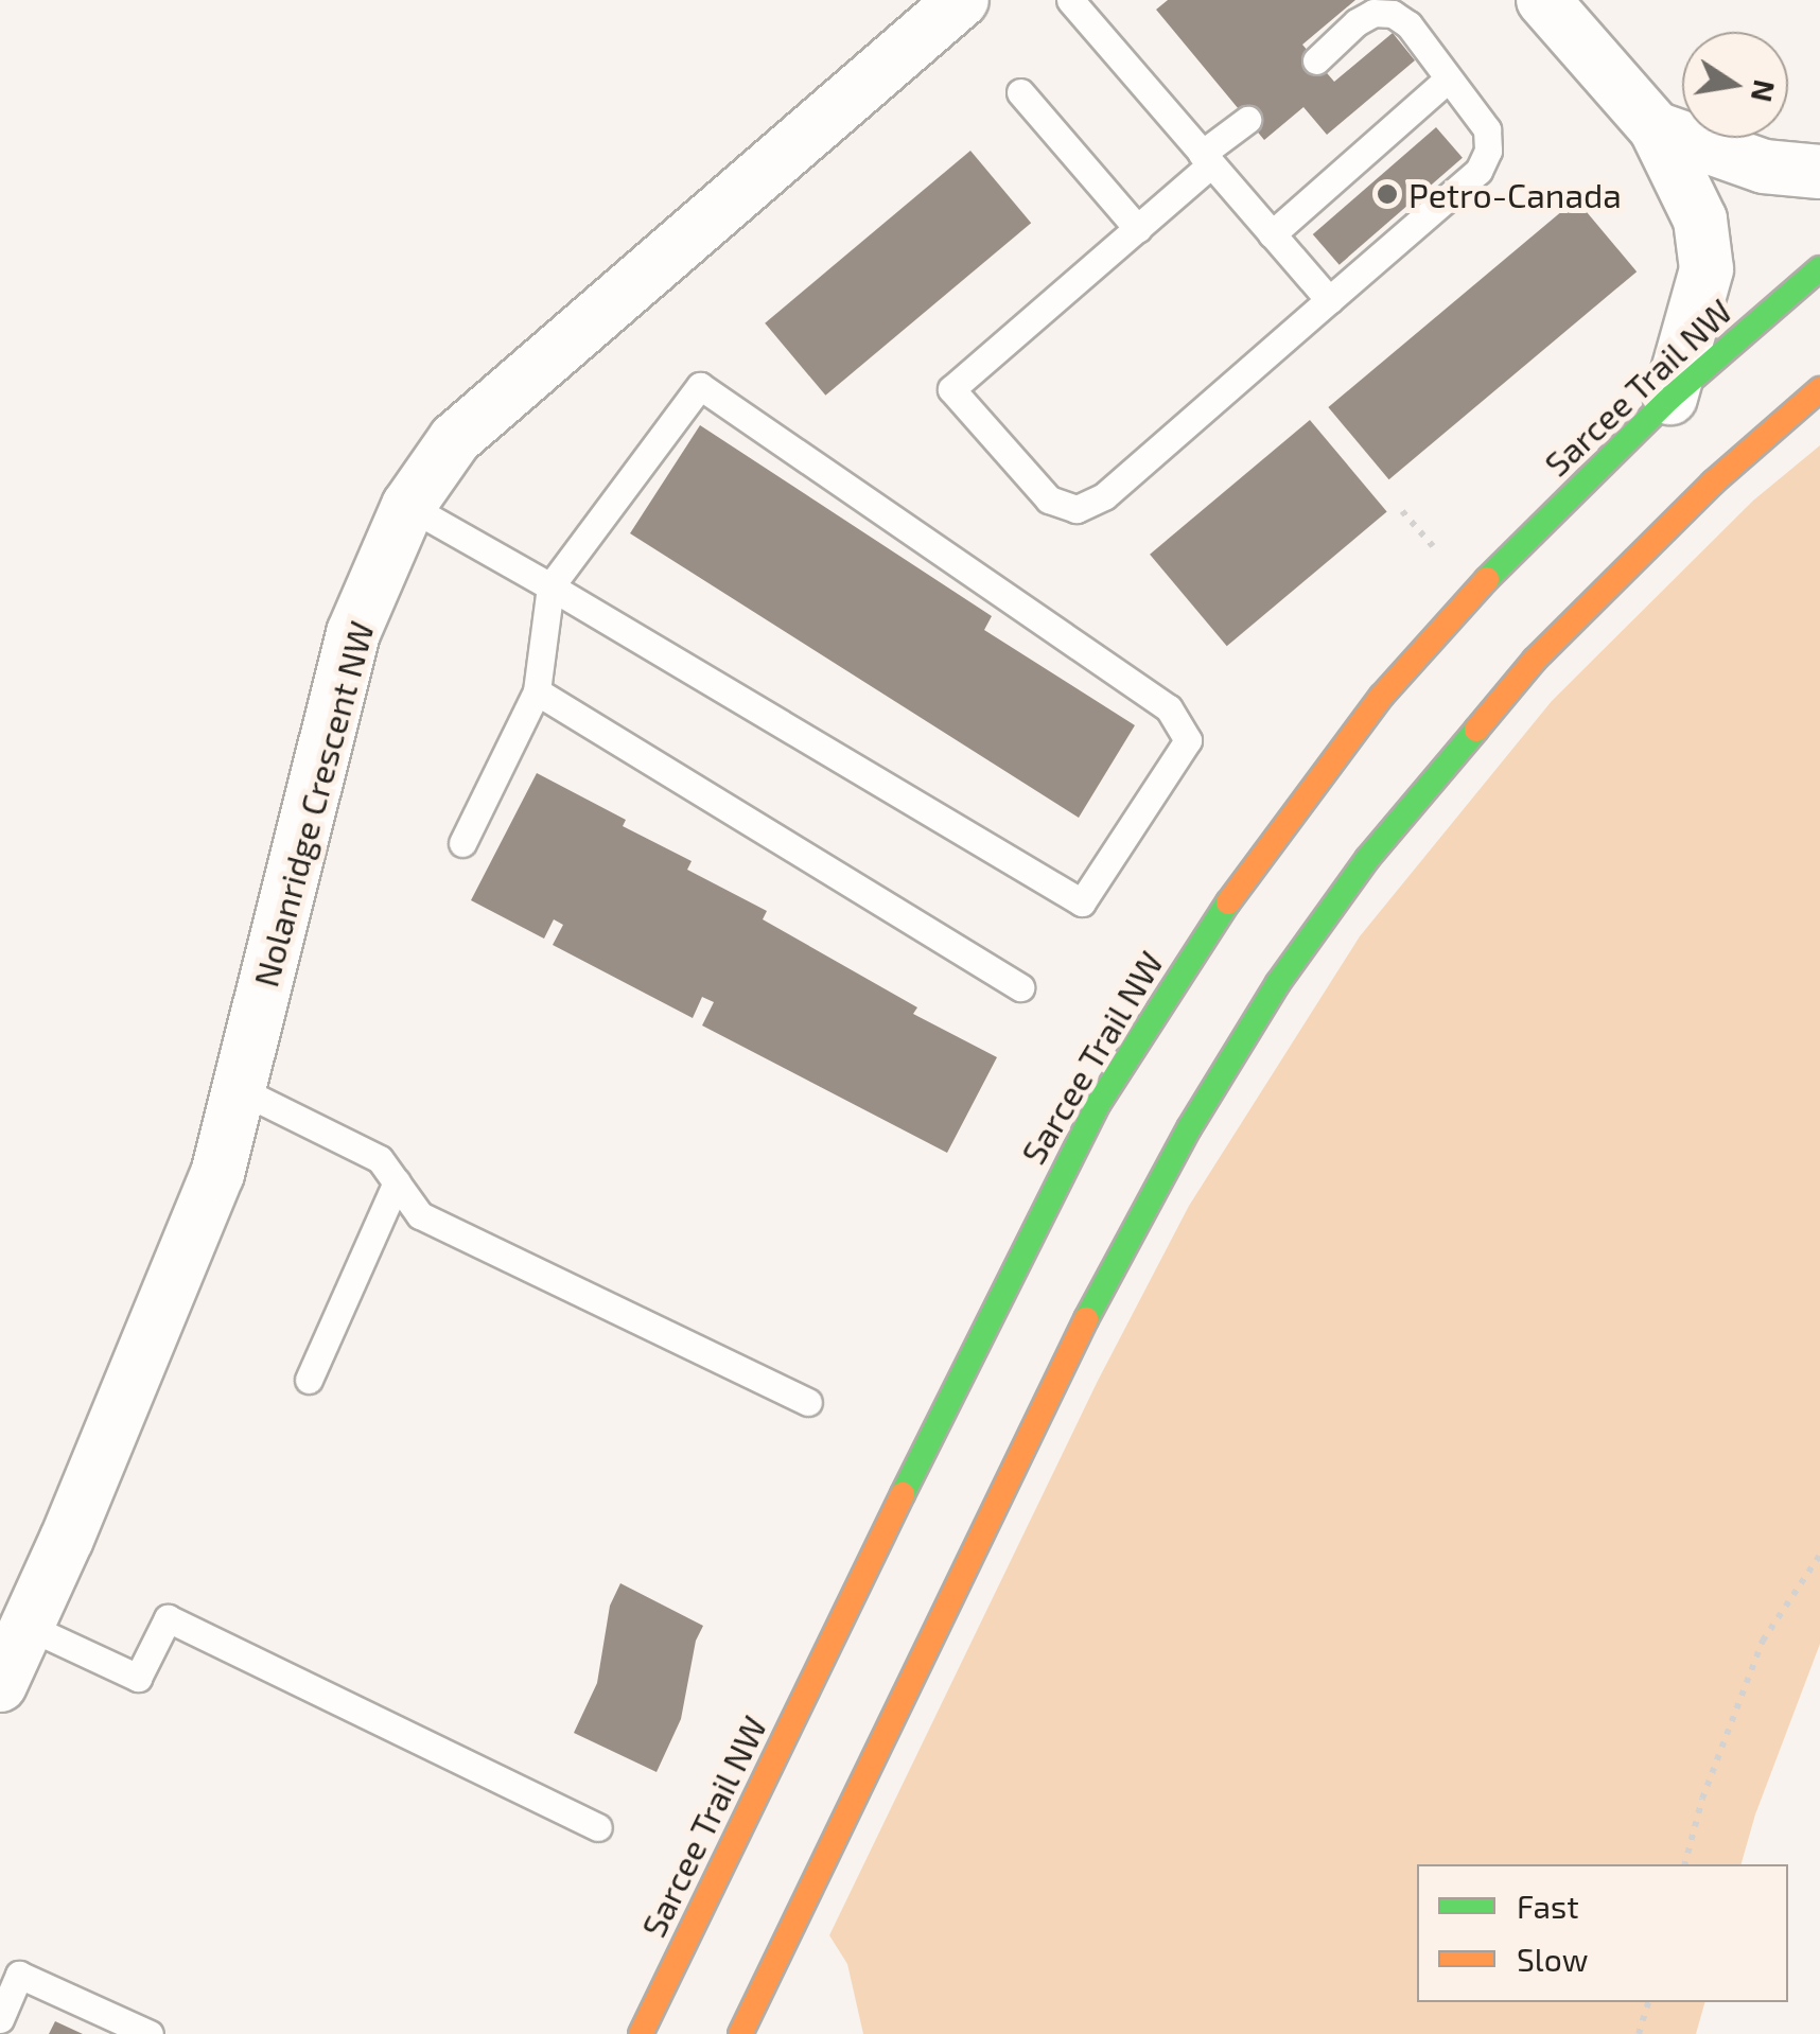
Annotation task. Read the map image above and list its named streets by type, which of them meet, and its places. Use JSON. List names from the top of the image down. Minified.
{"streets":{"main road":["Sarcee Trail NW"],"street":["Nolanridge Crescent NW"]},"places":["Petro-Canada"],"legend":["Fast","Slow"],"north":"right"}
